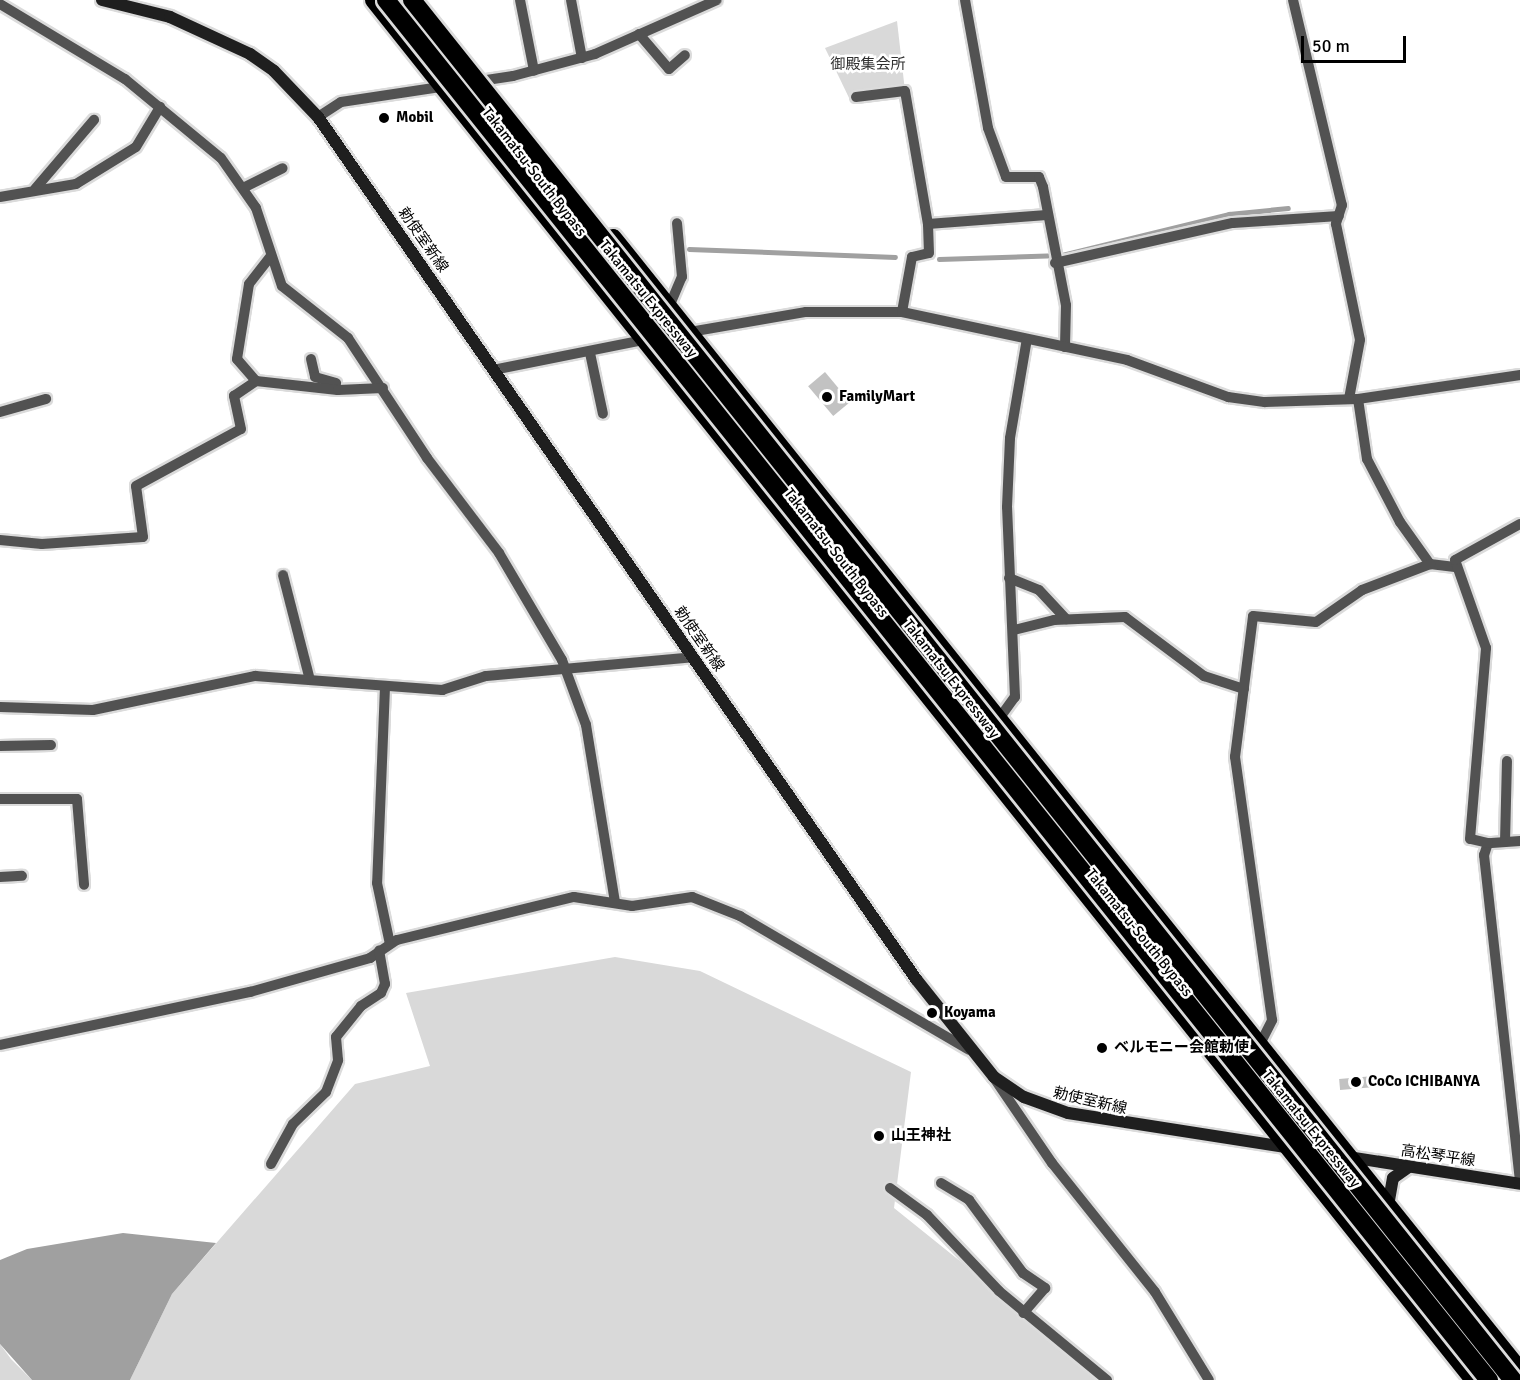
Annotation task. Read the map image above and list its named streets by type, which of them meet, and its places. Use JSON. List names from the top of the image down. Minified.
{"streets":{"highway":["Takamatsu-South Bypass","Takamatsu Expressway"],"main road":["勅使室新線","高松琴平線"]},"crossings":[["Takamatsu-South Bypass","勅使室新線"],["Takamatsu-South Bypass","高松琴平線"],["勅使室新線","高松琴平線"]],"parks":["御殿集会所"],"places":["Mobil","FamilyMart","Koyama","ベルモニー会館勅使","CoCo ICHIBANYA","山王神社"],"scale_bar":"50 m"}
